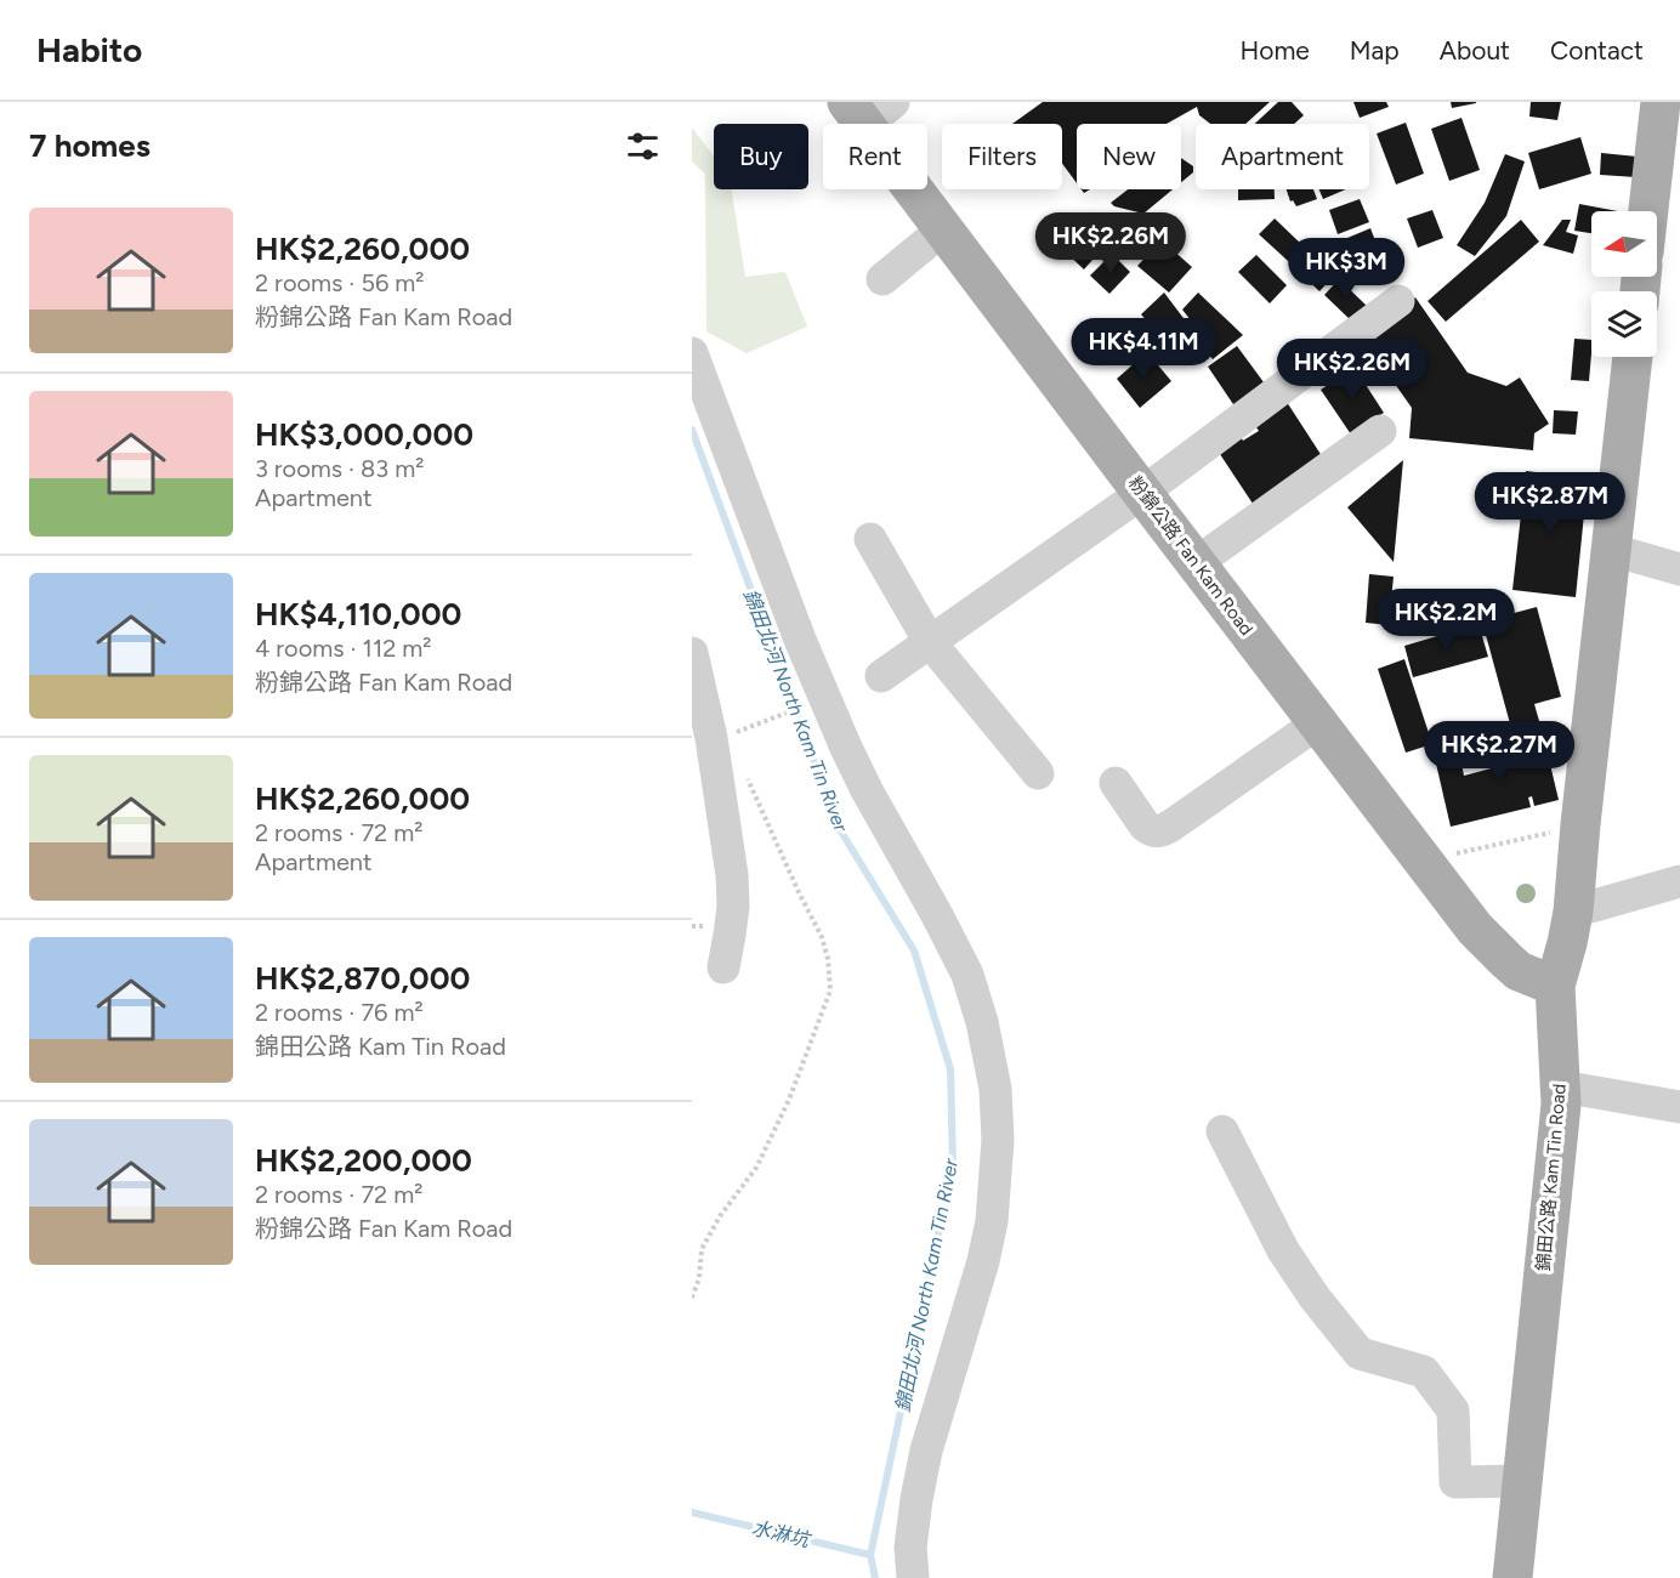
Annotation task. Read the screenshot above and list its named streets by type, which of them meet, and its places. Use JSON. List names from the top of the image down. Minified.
{"streets":{"main road":["粉錦公路 Fan Kam Road","錦田公路 Kam Tin Road"]},"crossings":[["粉錦公路 Fan Kam Road","錦田公路 Kam Tin Road"]],"water":["錦田北河 North Kam Tin River","水淋坑"],"north":"left","page":{"header":"Habito","nav":["Home","Map","About","Contact"],"heading":"7 homes","chip":["Buy","Rent","Filters","New","Apartment"],"list":[{"name":"HK$2,260,000","note":"2 rooms · 56 m² · 粉錦公路 Fan Kam Road"},{"name":"HK$3,000,000","note":"3 rooms · 83 m² · Apartment"},{"name":"HK$4,110,000","note":"4 rooms · 112 m² · 粉錦公路 Fan Kam Road"},{"name":"HK$2,260,000","note":"2 rooms · 72 m² · Apartment"},{"name":"HK$2,870,000","note":"2 rooms · 76 m² · 錦田公路 Kam Tin Road"},{"name":"HK$2,200,000","note":"2 rooms · 72 m² · 粉錦公路 Fan Kam Road"}],"price":["HK$2.26M","HK$3M","HK$4.11M","HK$2.26M","HK$2.87M","HK$2.2M","HK$2.27M"]}}
